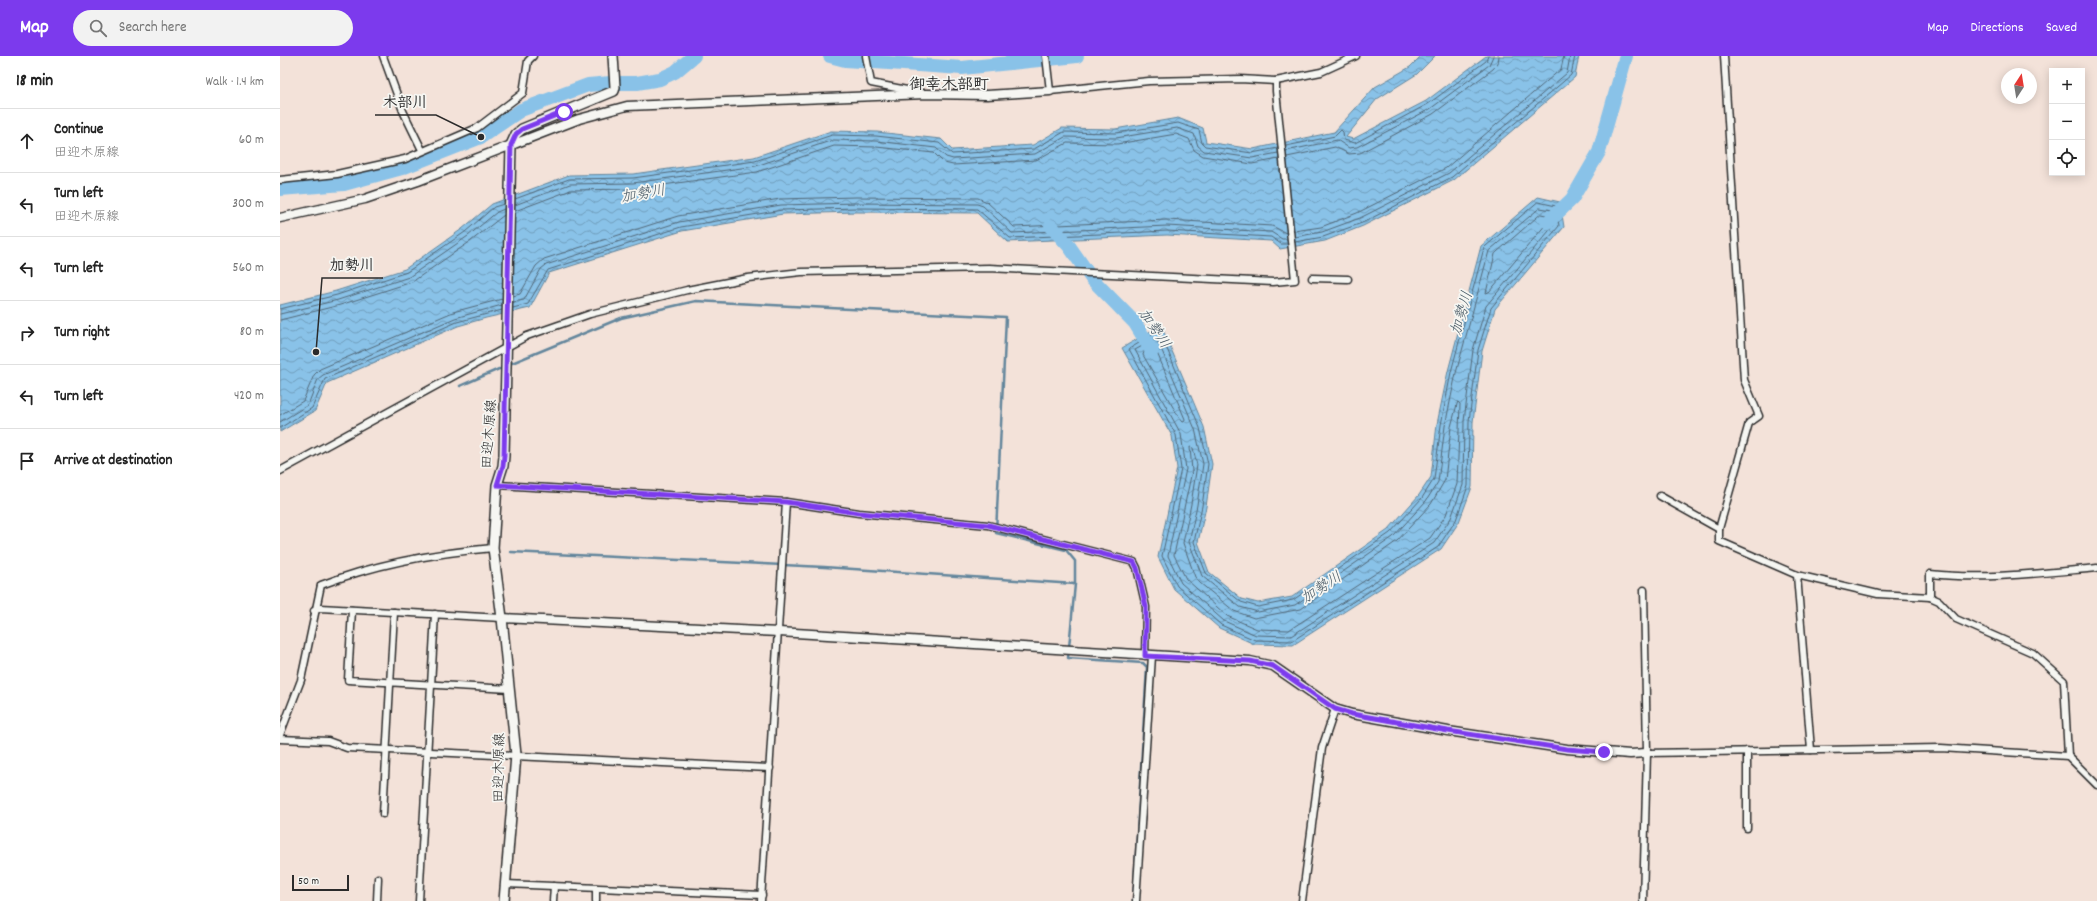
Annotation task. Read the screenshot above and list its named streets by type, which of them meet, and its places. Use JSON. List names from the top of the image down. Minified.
{"streets":{"main road":["田迎木原線"]},"districts":["御幸木部町"],"water":["加勢川"],"places":["木部川","加勢川"],"scale_bar":"50 m","north":"top","page":{"header":"Map","search":"Search here","nav":["Map","Directions","Saved"],"heading":["18 min","Walk · 1.4 km"],"map_buttons":["+","−"],"list":[["Continue","田迎木原線","60 m"],["Turn left","田迎木原線","300 m"],["Turn left","560 m"],["Turn right","80 m"],["Turn left","420 m"],"Arrive at destination"],"scale":"50 m"}}
